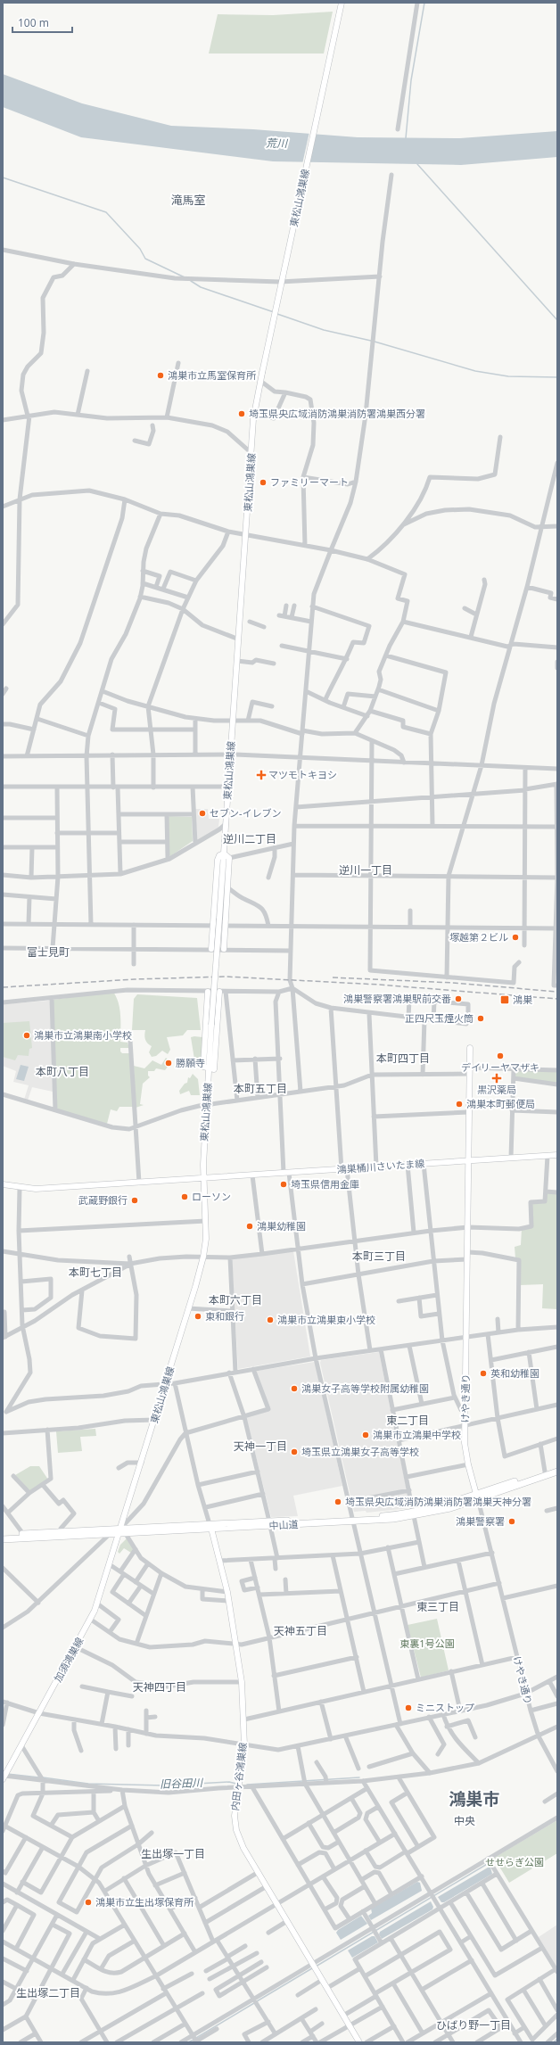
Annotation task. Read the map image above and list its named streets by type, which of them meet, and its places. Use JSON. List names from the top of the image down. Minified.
{"streets":{"highway":["中山道"],"main road":["東松山鴻巣線","鴻巣桶川さいたま線","けやき通り","加須鴻巣線","内田ヶ谷鴻巣線"]},"crossings":[["東松山鴻巣線","鴻巣桶川さいたま線"],["東松山鴻巣線","中山道"],["東松山鴻巣線","加須鴻巣線"],["鴻巣桶川さいたま線","けやき通り"],["けやき通り","中山道"],["中山道","加須鴻巣線"],["中山道","内田ヶ谷鴻巣線"]],"districts":["滝馬室","逆川二丁目","逆川一丁目","富士見町","本町四丁目","本町八丁目","本町五丁目","本町三丁目","本町七丁目","本町六丁目","東二丁目","天神一丁目","東三丁目","天神五丁目","天神四丁目","鴻巣市","中央","生出塚一丁目","生出塚二丁目","ひばり野一丁目"],"water":["荒川","旧谷田川"],"parks":["東裏1号公園","せせらぎ公園"],"places":{"other":["鴻巣市立馬室保育所","埼玉県央広域消防鴻巣消防署鴻巣西分署","ファミリーマート","セブン-イレブン","塚越第２ビル","鴻巣警察署鴻巣駅前交番","正四尺玉煙火筒","鴻巣市立鴻巣南小学校","デイリーヤマザキ","勝願寺","鴻巣本町郵便局","埼玉県信用金庫","ローソン","武蔵野銀行","鴻巣幼稚園","東和銀行","鴻巣市立鴻巣東小学校","英和幼稚園","鴻巣女子高等学校附属幼稚園","鴻巣市立鴻巣中学校","埼玉県立鴻巣女子高等学校","埼玉県央広域消防鴻巣消防署鴻巣天神分署","鴻巣警察署","ミニストップ","鴻巣市立生出塚保育所"],"health":["マツモトキヨシ","黒沢薬局"],"transit":["鴻巣"]},"scale_bar":"100 m"}
